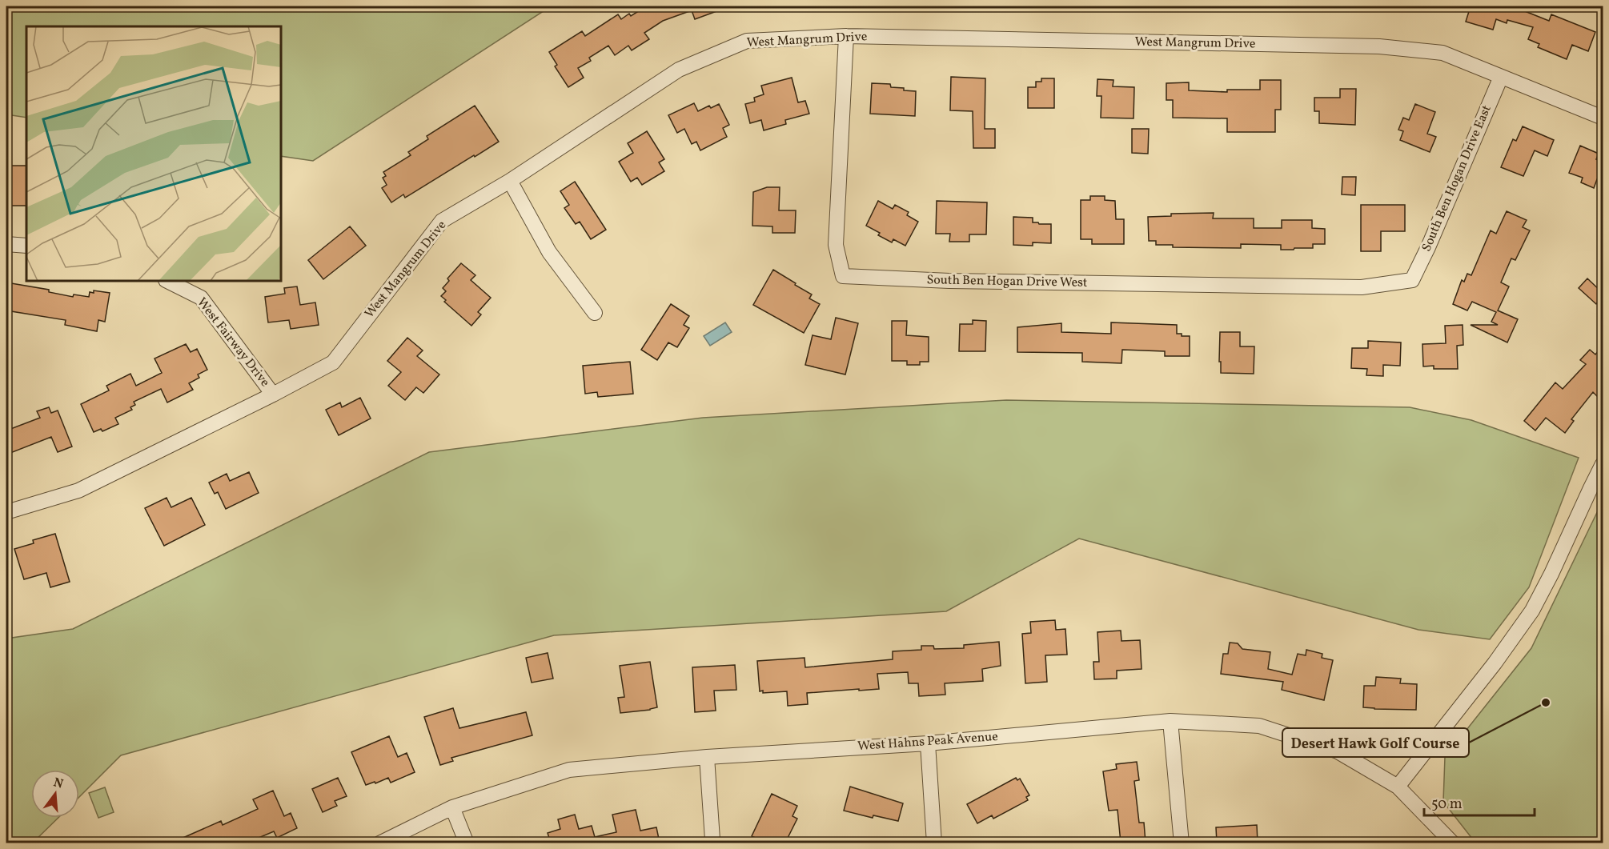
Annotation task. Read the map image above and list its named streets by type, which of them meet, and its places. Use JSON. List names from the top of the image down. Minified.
{"streets":{"street":["West Mangrum Drive","South Ben Hogan Drive East","South Ben Hogan Drive West","West Fairway Drive","West Hahns Peak Avenue"]},"crossings":[["West Mangrum Drive","South Ben Hogan Drive East"],["West Mangrum Drive","South Ben Hogan Drive West"],["West Mangrum Drive","West Fairway Drive"],["South Ben Hogan Drive East","South Ben Hogan Drive West"]],"places":["Desert Hawk Golf Course"],"scale_bar":"50 m","north":"top"}
